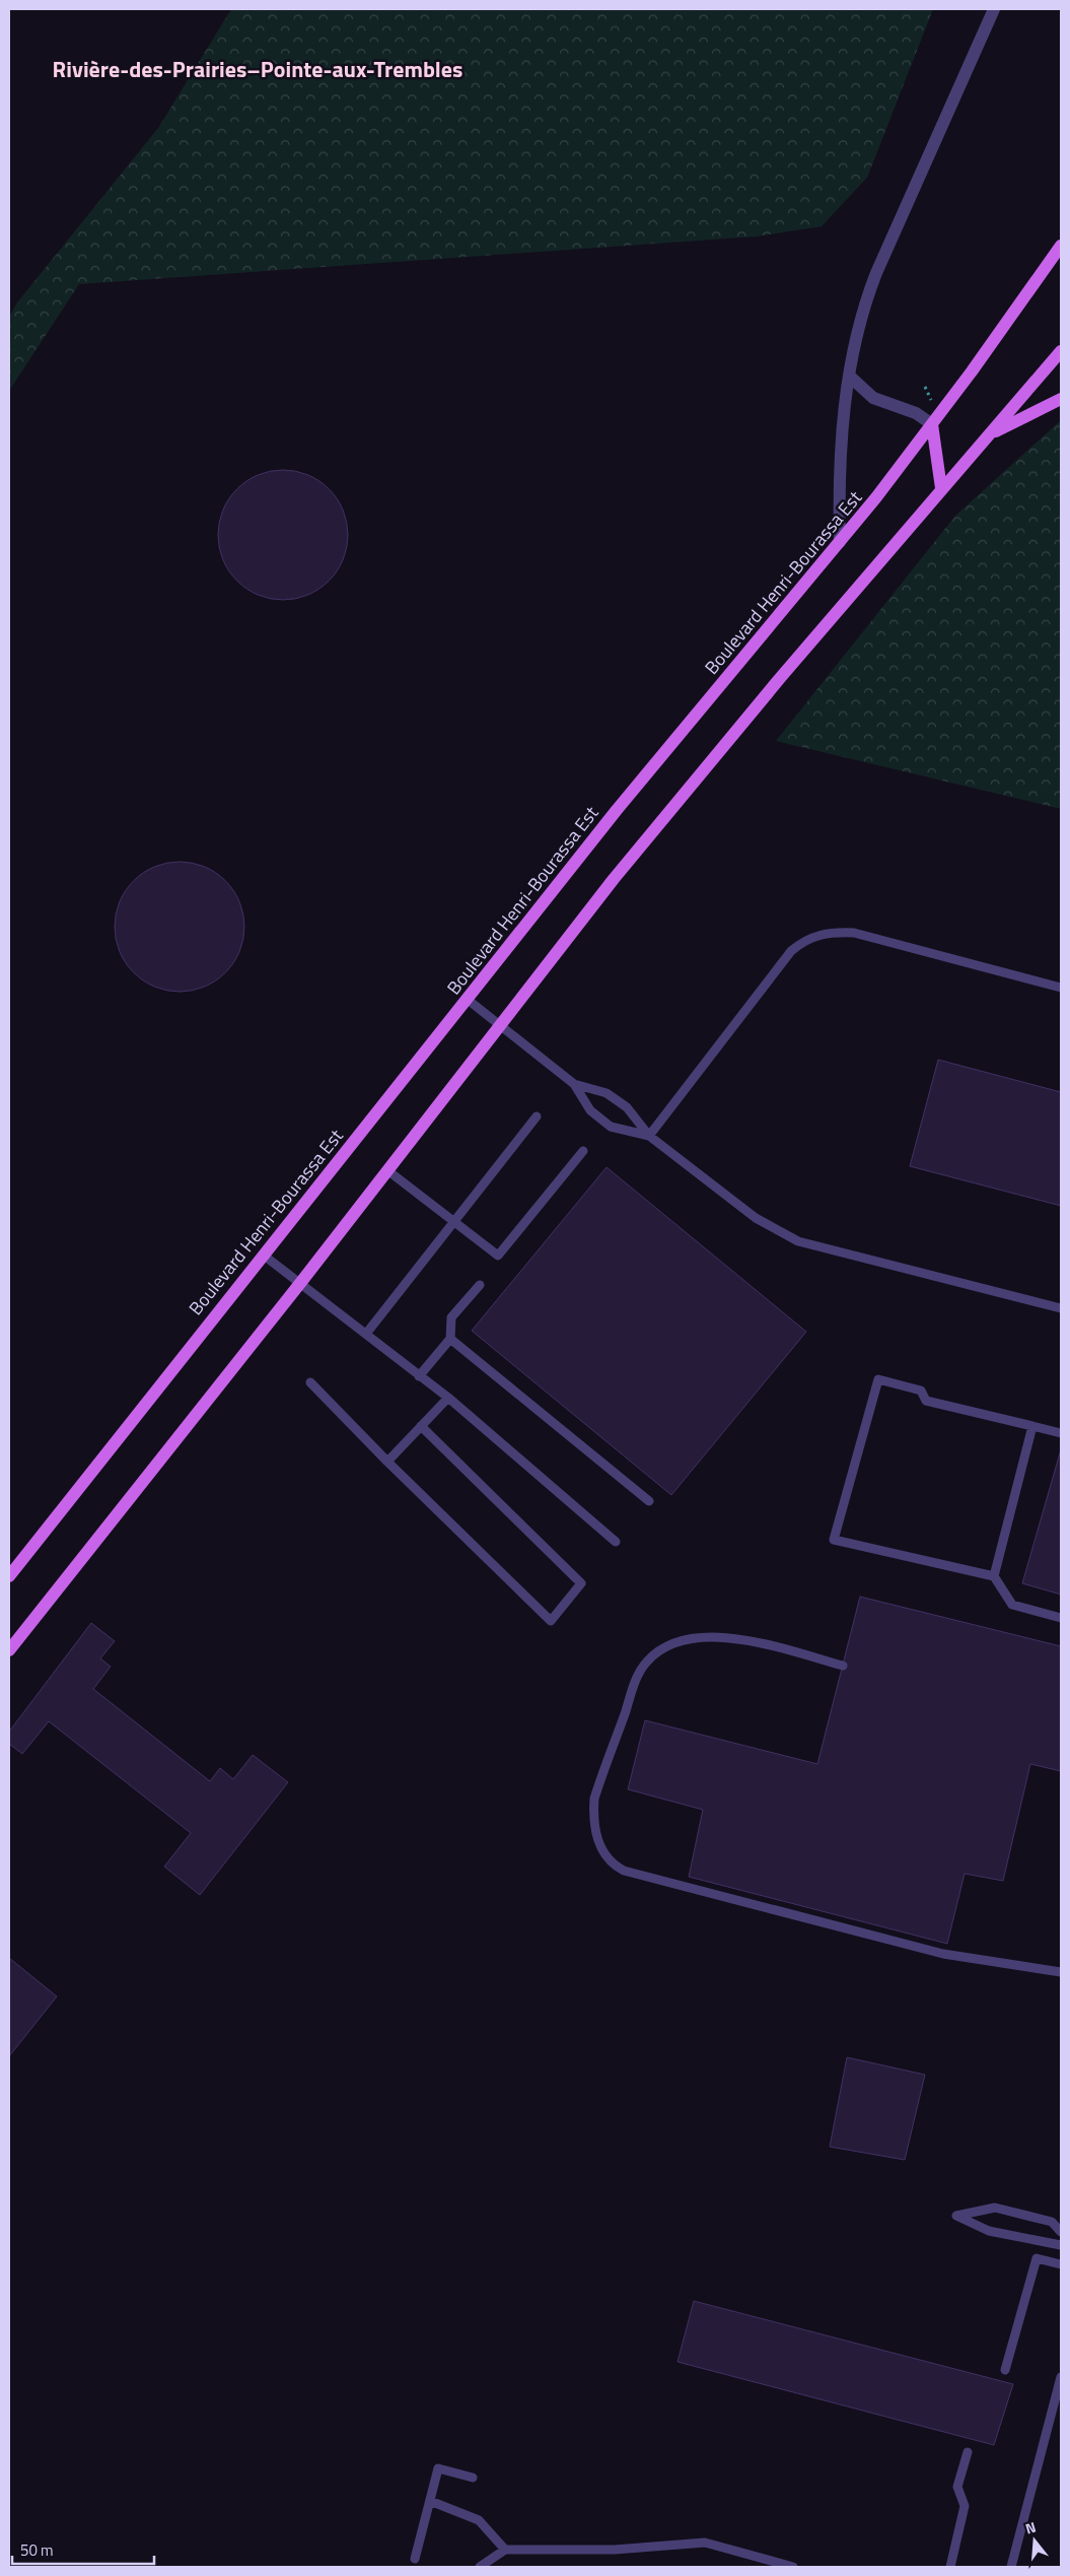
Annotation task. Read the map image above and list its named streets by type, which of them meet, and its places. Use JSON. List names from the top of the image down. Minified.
{"streets":{"main road":["Boulevard Henri-Bourassa Est"]},"districts":["Rivière-des-Prairies–Pointe-aux-Trembles"],"scale_bar":"50 m","north":"top"}
